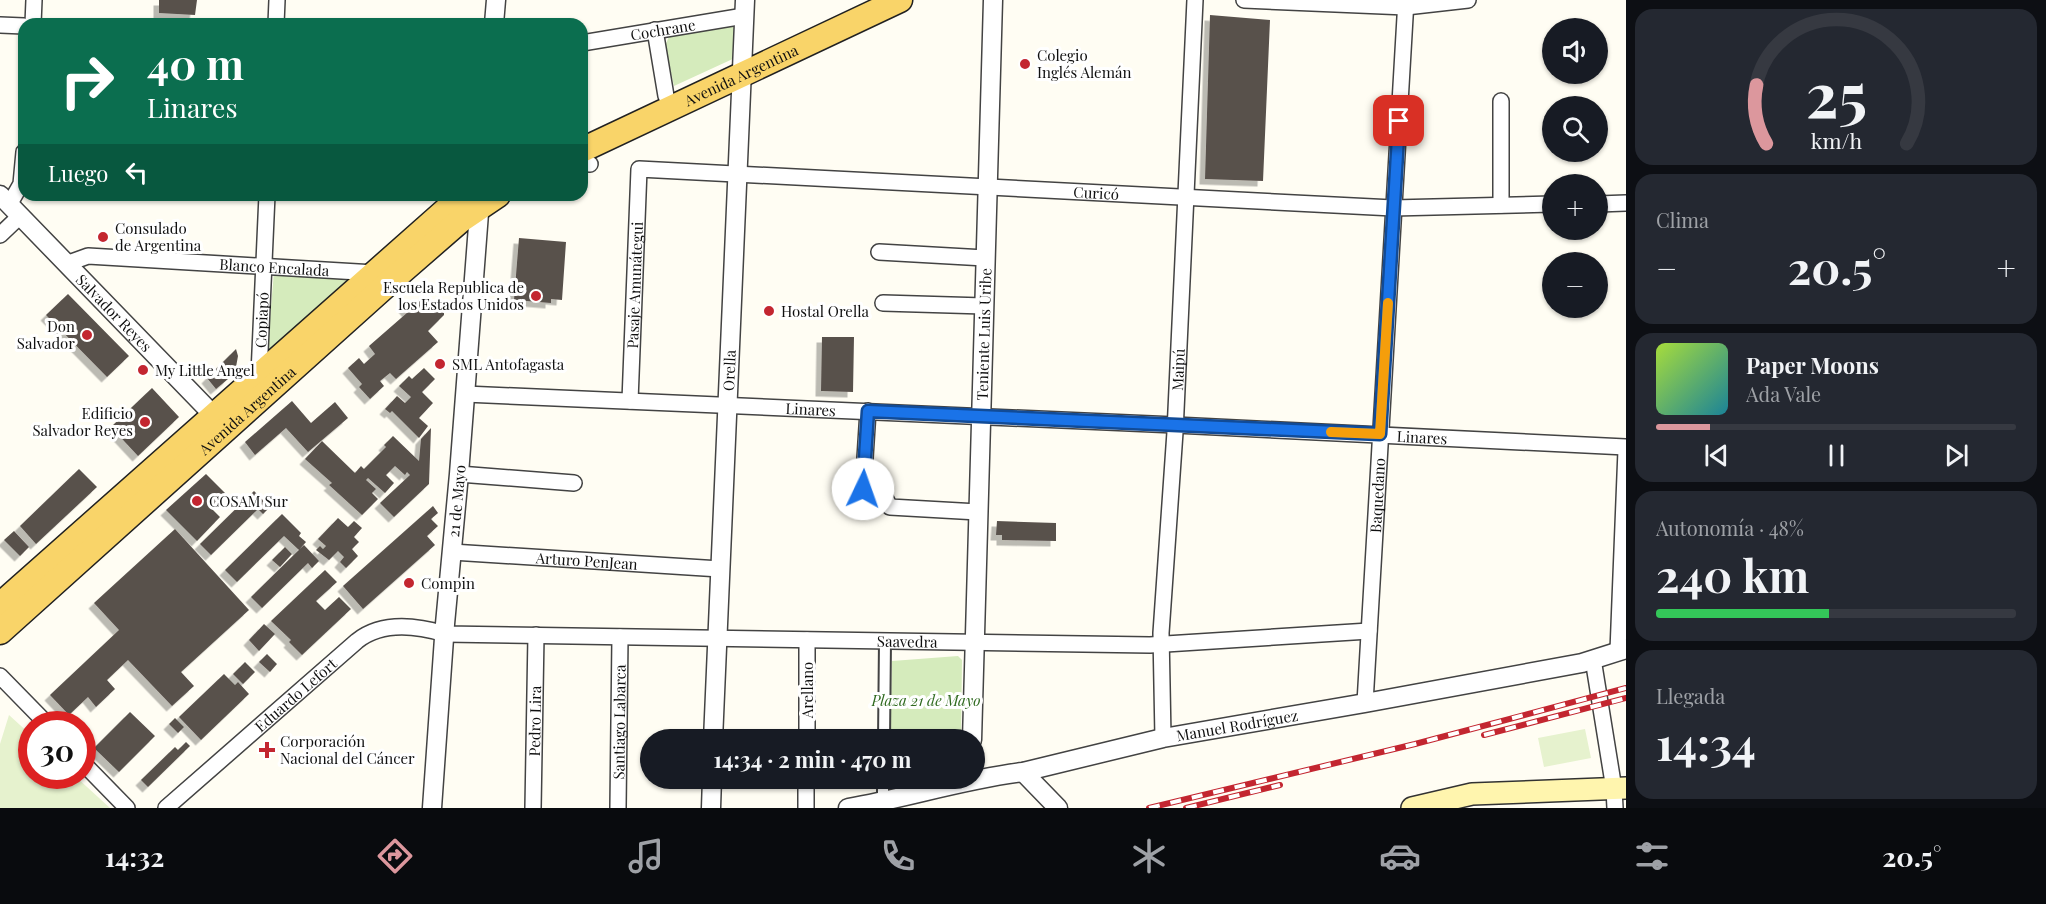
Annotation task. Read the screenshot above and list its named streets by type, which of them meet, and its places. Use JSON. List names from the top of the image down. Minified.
{"streets":{"main road":["Avenida Argentina"],"street":["Cochrane","Curicó","Blanco Encalada","Pasaje Amunátegui","Salvador Reyes","Copiapó","Teniente Luis Uribe","Maipú","Orella","Linares","Baquedano","21 de Mayo","Arturo PenJean","Saavedra","Arellano","Eduardo Lefort","Pedro Lira","Santiago Labarca","Manuel Rodríguez"]},"crossings":[["Cochrane","Orella"],["Avenida Argentina","Blanco Encalada"],["Avenida Argentina","Salvador Reyes"],["Avenida Argentina","Copiapó"],["Avenida Argentina","Orella"],["Curicó","Pasaje Amunátegui"],["Curicó","Teniente Luis Uribe"],["Curicó","Maipú"],["Curicó","Orella"],["Curicó","Baquedano"],["Blanco Encalada","Salvador Reyes"],["Blanco Encalada","Copiapó"],["Pasaje Amunátegui","Linares"],["Teniente Luis Uribe","Linares"],["Teniente Luis Uribe","Saavedra"],["Maipú","Linares"],["Maipú","Saavedra"],["Maipú","Manuel Rodríguez"],["Orella","Linares"],["Orella","Arturo PenJean"],["Orella","Saavedra"],["Linares","Baquedano"],["Linares","21 de Mayo"],["Baquedano","Saavedra"],["Baquedano","Manuel Rodríguez"],["21 de Mayo","Arturo PenJean"],["21 de Mayo","Saavedra"],["21 de Mayo","Eduardo Lefort"],["Saavedra","Arellano"],["Saavedra","Eduardo Lefort"],["Saavedra","Pedro Lira"],["Saavedra","Santiago Labarca"]],"parks":["Plaza 21 de Mayo"],"places":{"other":["Colegio Inglés Alemán","Consulado de Argentina","Escuela Republica de los Estados Unidos","Hostal Orella","Don Salvador","SML Antofagasta","My Little Angel","Edificio Salvador Reyes","COSAM Sur","Compin"],"health":["Corporación Nacional del Cáncer"]},"page":{"map_buttons":["+","−"],"turn":["40 m","Linares"],"then":"Luego","tile":["Clima",["Autonomía · 48%","240 km"],["Llegada","14:34"]],"heat":["−","20.5°","+"],"song":["Paper Moons","Ada Vale"],"limit":"30","trip":"14:34 · 2 min · 470 m","tabs":["14:32","20.5°"],"gauge":["25","km/h"]}}
